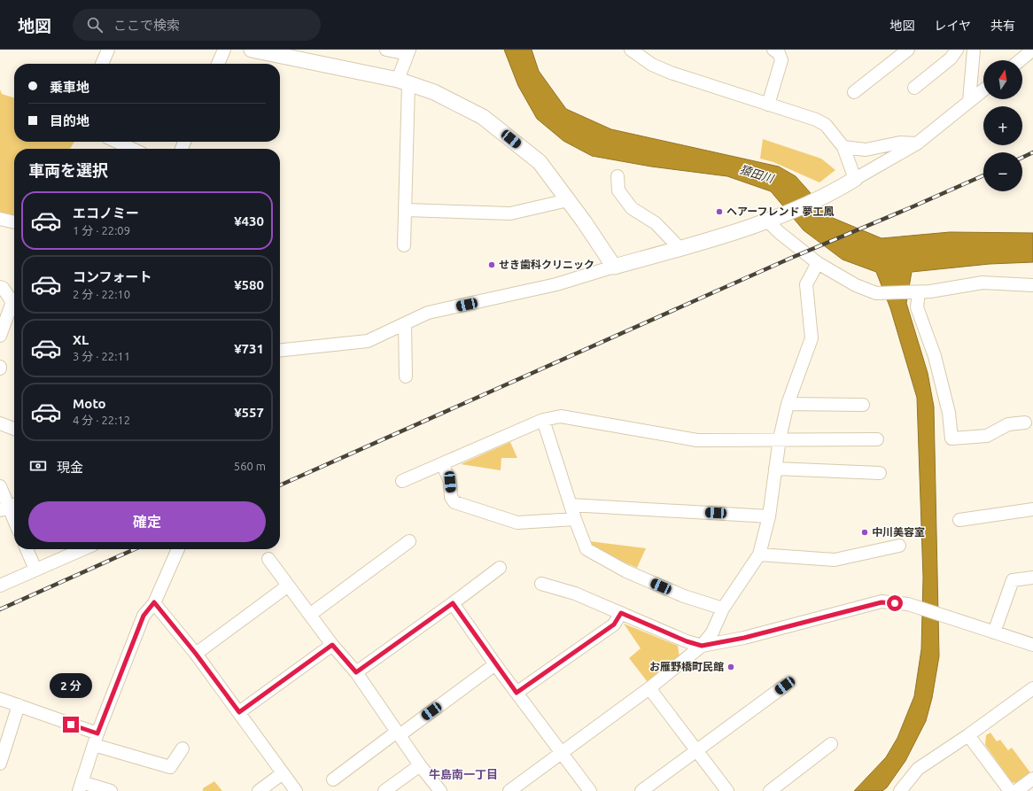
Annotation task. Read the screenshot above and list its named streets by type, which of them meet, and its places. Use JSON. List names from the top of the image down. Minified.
{"districts":["牛島南一丁目"],"water":["猿田川"],"places":["ヘアーフレンド 夢工鳳","せき歯科クリニック","中川美容室","お雁野橋町民館"],"north":"top","page":{"header":"地図","search":"ここで検索","nav":["地図","レイヤ","共有"],"map_buttons":["+","−"],"banner":["乗車地","目的地"],"heading":"車両を選択","list":[{"name":"エコノミー","note":"1 分 · 22:09","value":"¥430"},{"name":"コンフォート","note":"2 分 · 22:10","value":"¥580"},{"name":"XL","note":"3 分 · 22:11","value":"¥731"},{"name":"Moto","note":"4 分 · 22:12","value":"¥557"}],"pay":["現金","560 m"],"buttons":"確定","bubble":"2 分"}}
